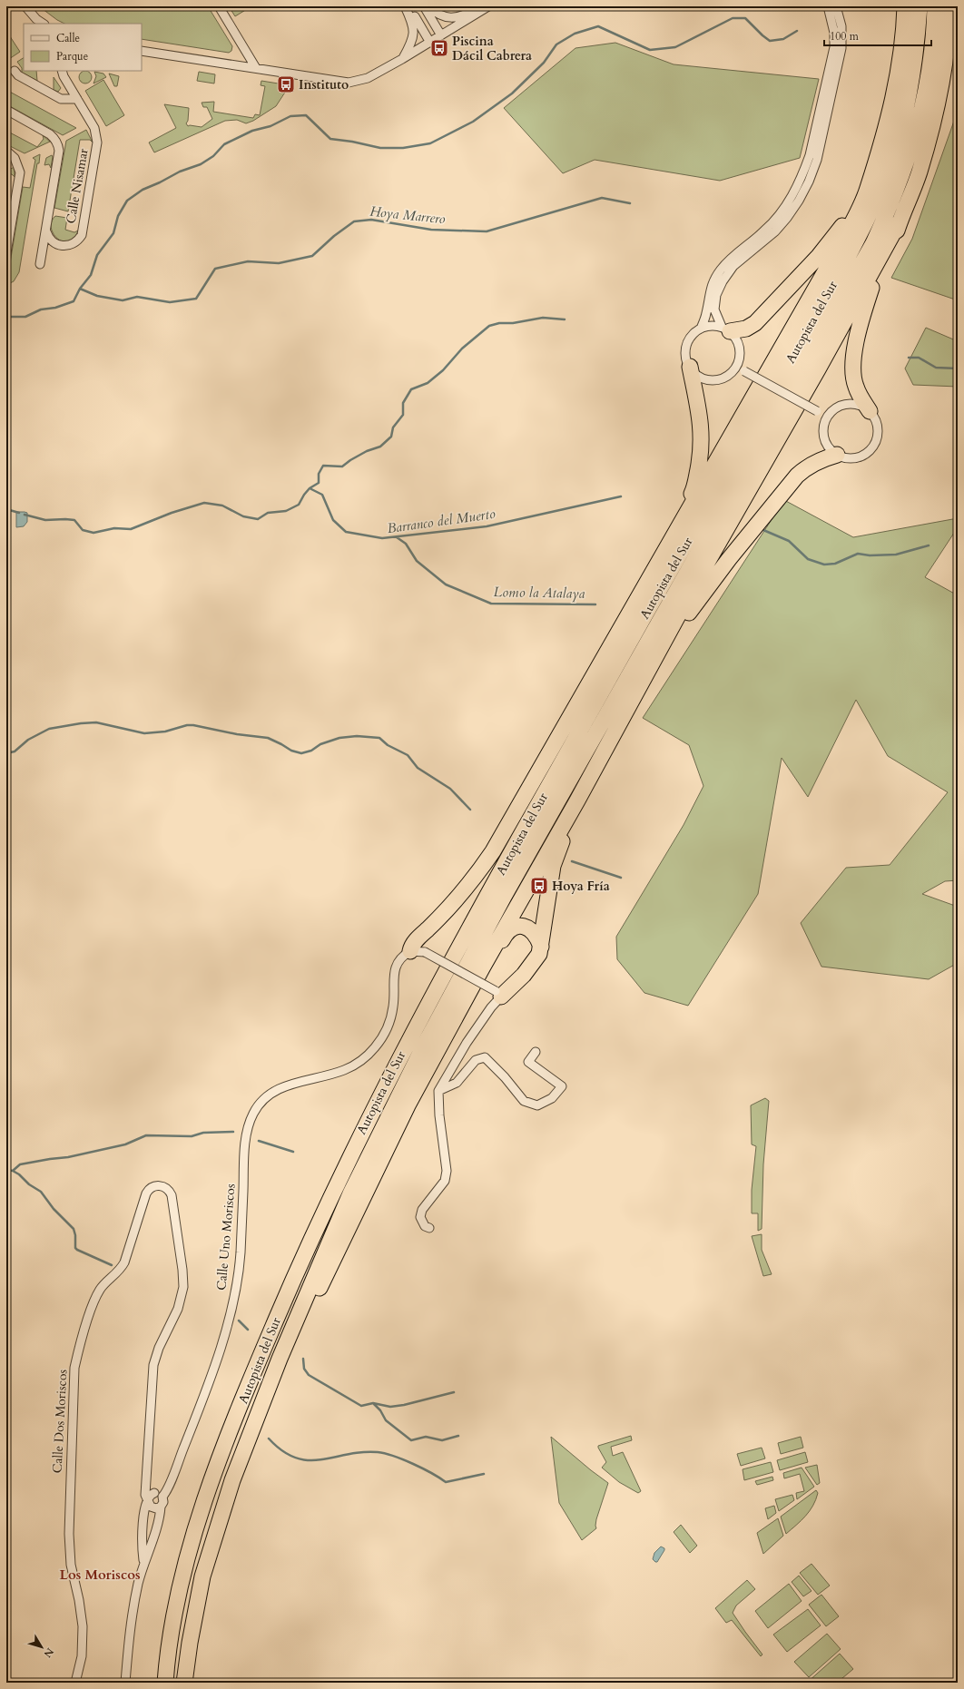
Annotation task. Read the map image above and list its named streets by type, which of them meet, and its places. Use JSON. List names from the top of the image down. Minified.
{"streets":{"highway":["Autopista del Sur"],"street":["Calle Nisamar","Calle Uno Moriscos","Calle Dos Moriscos"]},"districts":["Los Moriscos"],"water":["Hoya Marrero","Barranco del Muerto","Lomo la Atalaya"],"places":{"bus stop":["Piscina Dácil Cabrera","Instituto","Hoya Fría"]},"legend":["Calle","Parque"],"scale_bar":"100 m","north":"bottom right"}
